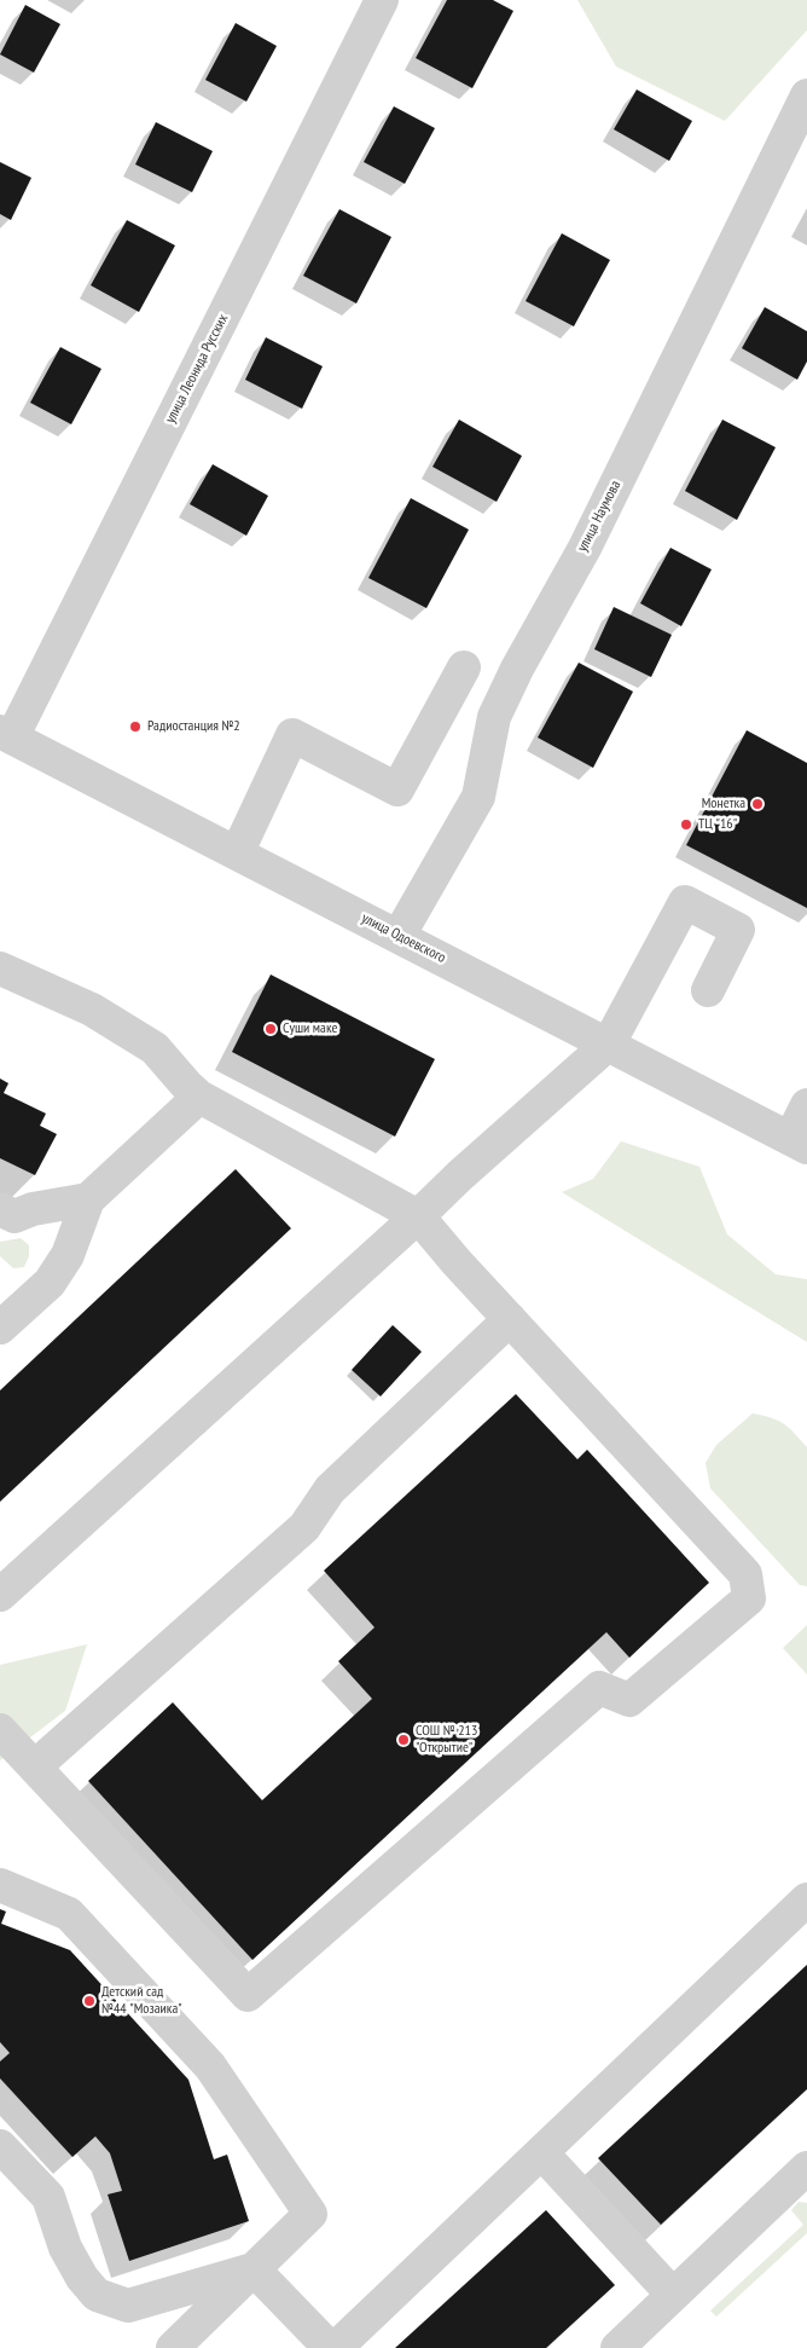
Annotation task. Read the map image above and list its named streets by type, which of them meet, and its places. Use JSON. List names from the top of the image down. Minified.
{"streets":{"street":["улица Леонида Русских","улица Наумова","улица Одоевского"]},"crossings":[["улица Леонида Русских","улица Одоевского"],["улица Наумова","улица Одоевского"]],"places":["Радиостанция №2","Монетка","ТЦ \"16\"","Суши маке","СОШ № 213 \"Открытие\"","Детский сад №44 \"Мозаика\""]}
